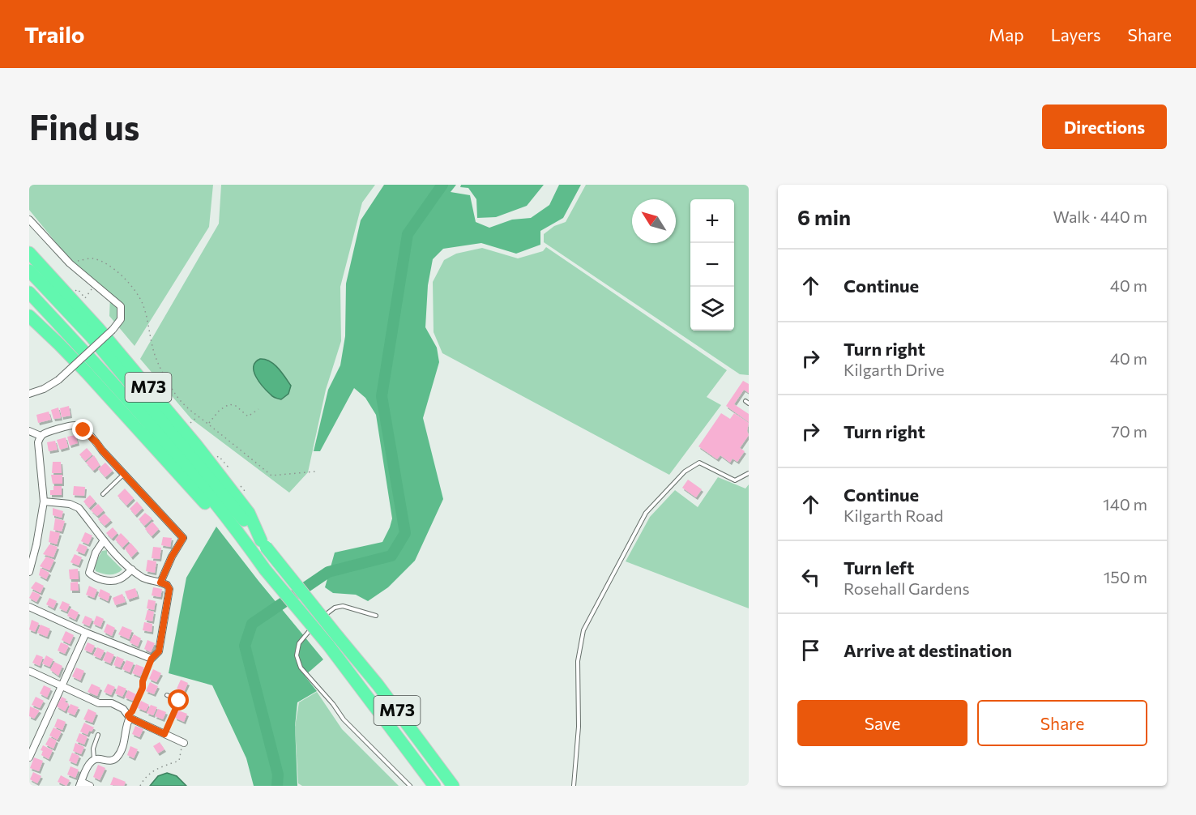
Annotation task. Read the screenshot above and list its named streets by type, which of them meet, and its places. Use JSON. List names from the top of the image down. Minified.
{"streets":{"highway":["M73"]},"north":"top left","page":{"header":"Trailo","nav":["Map","Layers","Share"],"buttons":["Directions",["Save","Share"]],"title":"Find us","heading":["6 min","Walk · 440 m"],"map_buttons":["+","−"],"list":[["Continue","40 m"],["Turn right","Kilgarth Drive","40 m"],["Turn right","70 m"],["Continue","Kilgarth Road","140 m"],["Turn left","Rosehall Gardens","150 m"],"Arrive at destination"]}}
